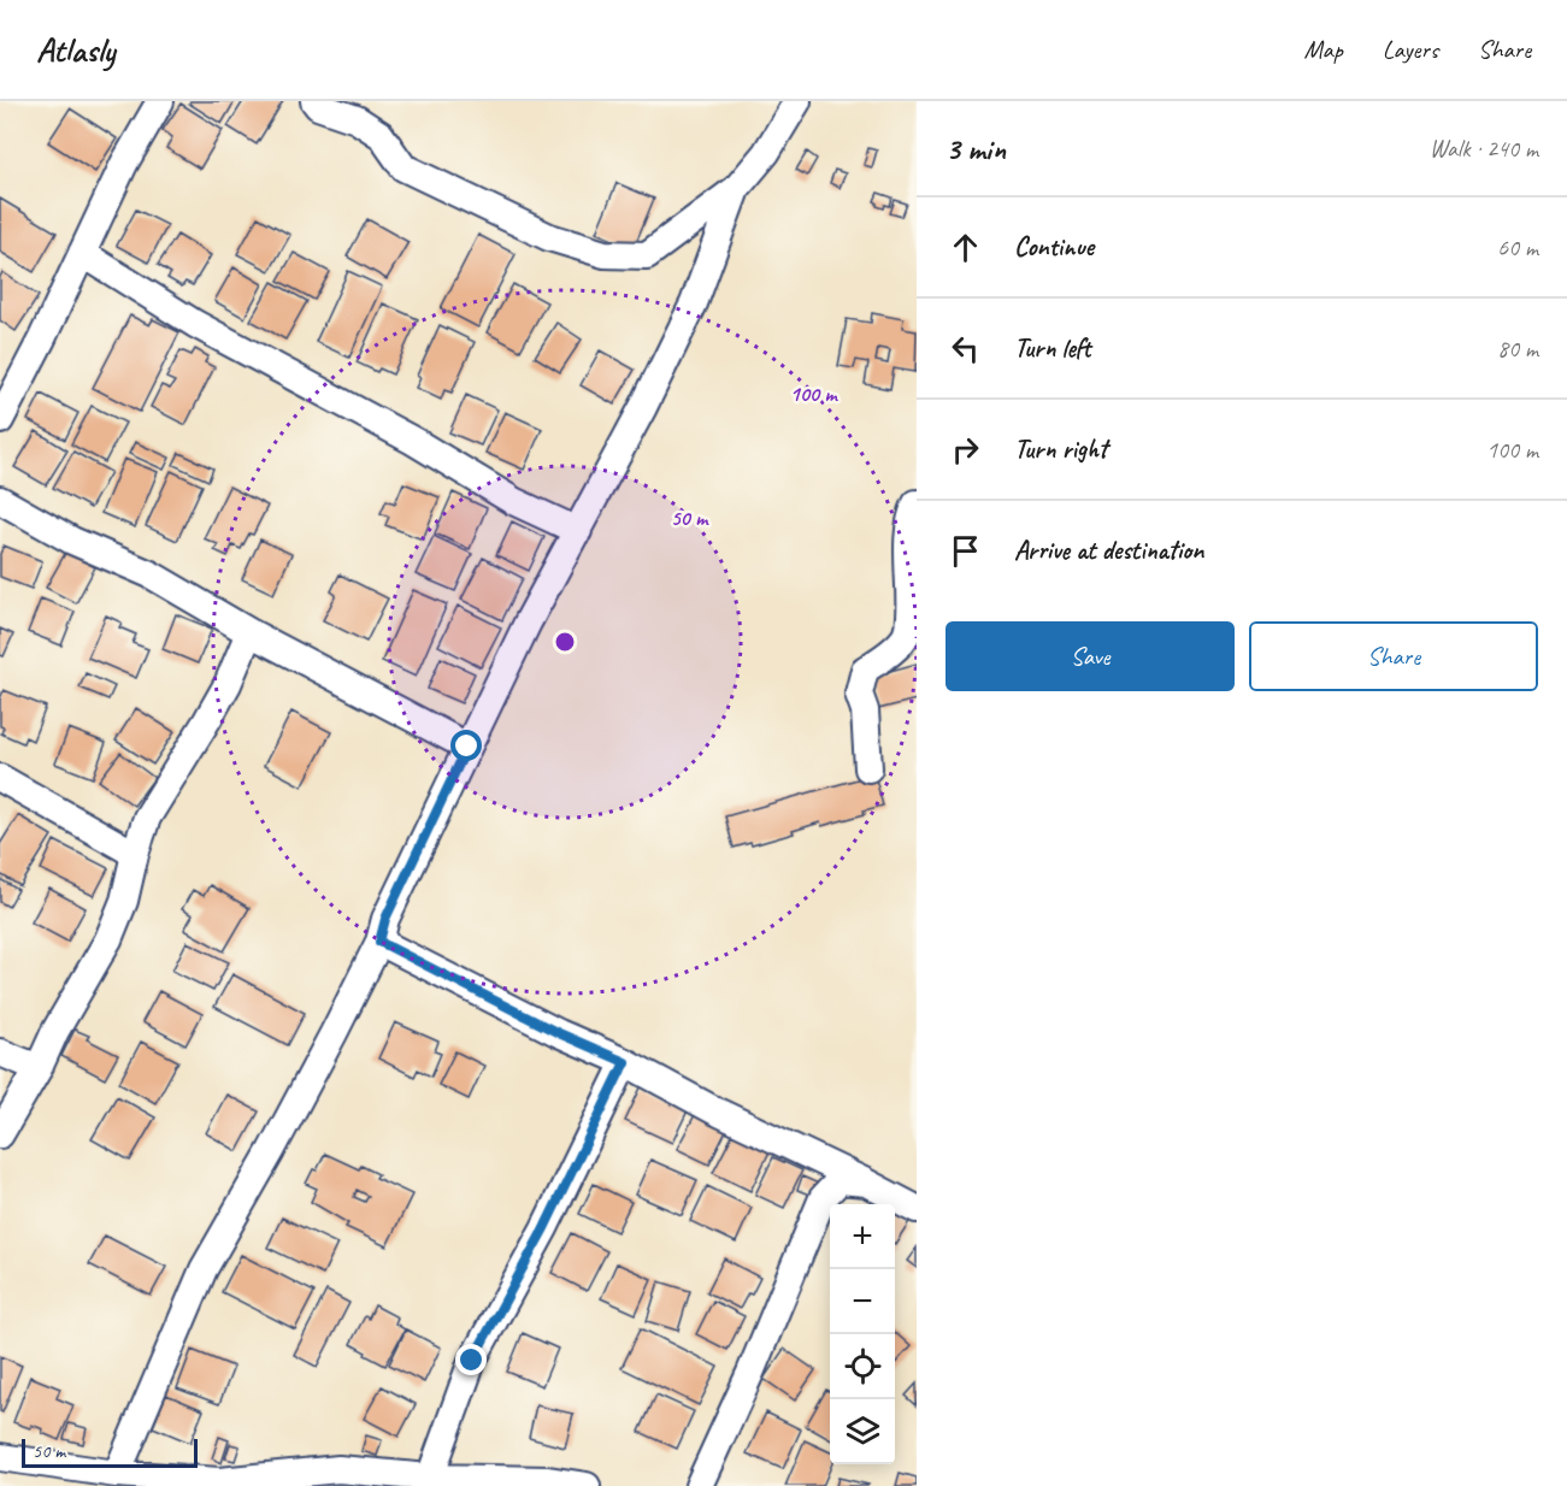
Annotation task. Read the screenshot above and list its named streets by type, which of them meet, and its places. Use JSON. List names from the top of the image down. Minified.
{"scale_bar":"50 m","page":{"header":"Atlasly","nav":["Map","Layers","Share"],"heading":["3 min","Walk · 240 m"],"list":[["Continue","60 m"],["Turn left","80 m"],["Turn right","100 m"],"Arrive at destination"],"buttons":["Save","Share"],"map_buttons":["+","−"],"scale":"50 m"},"rings":["100 m","50 m"]}
